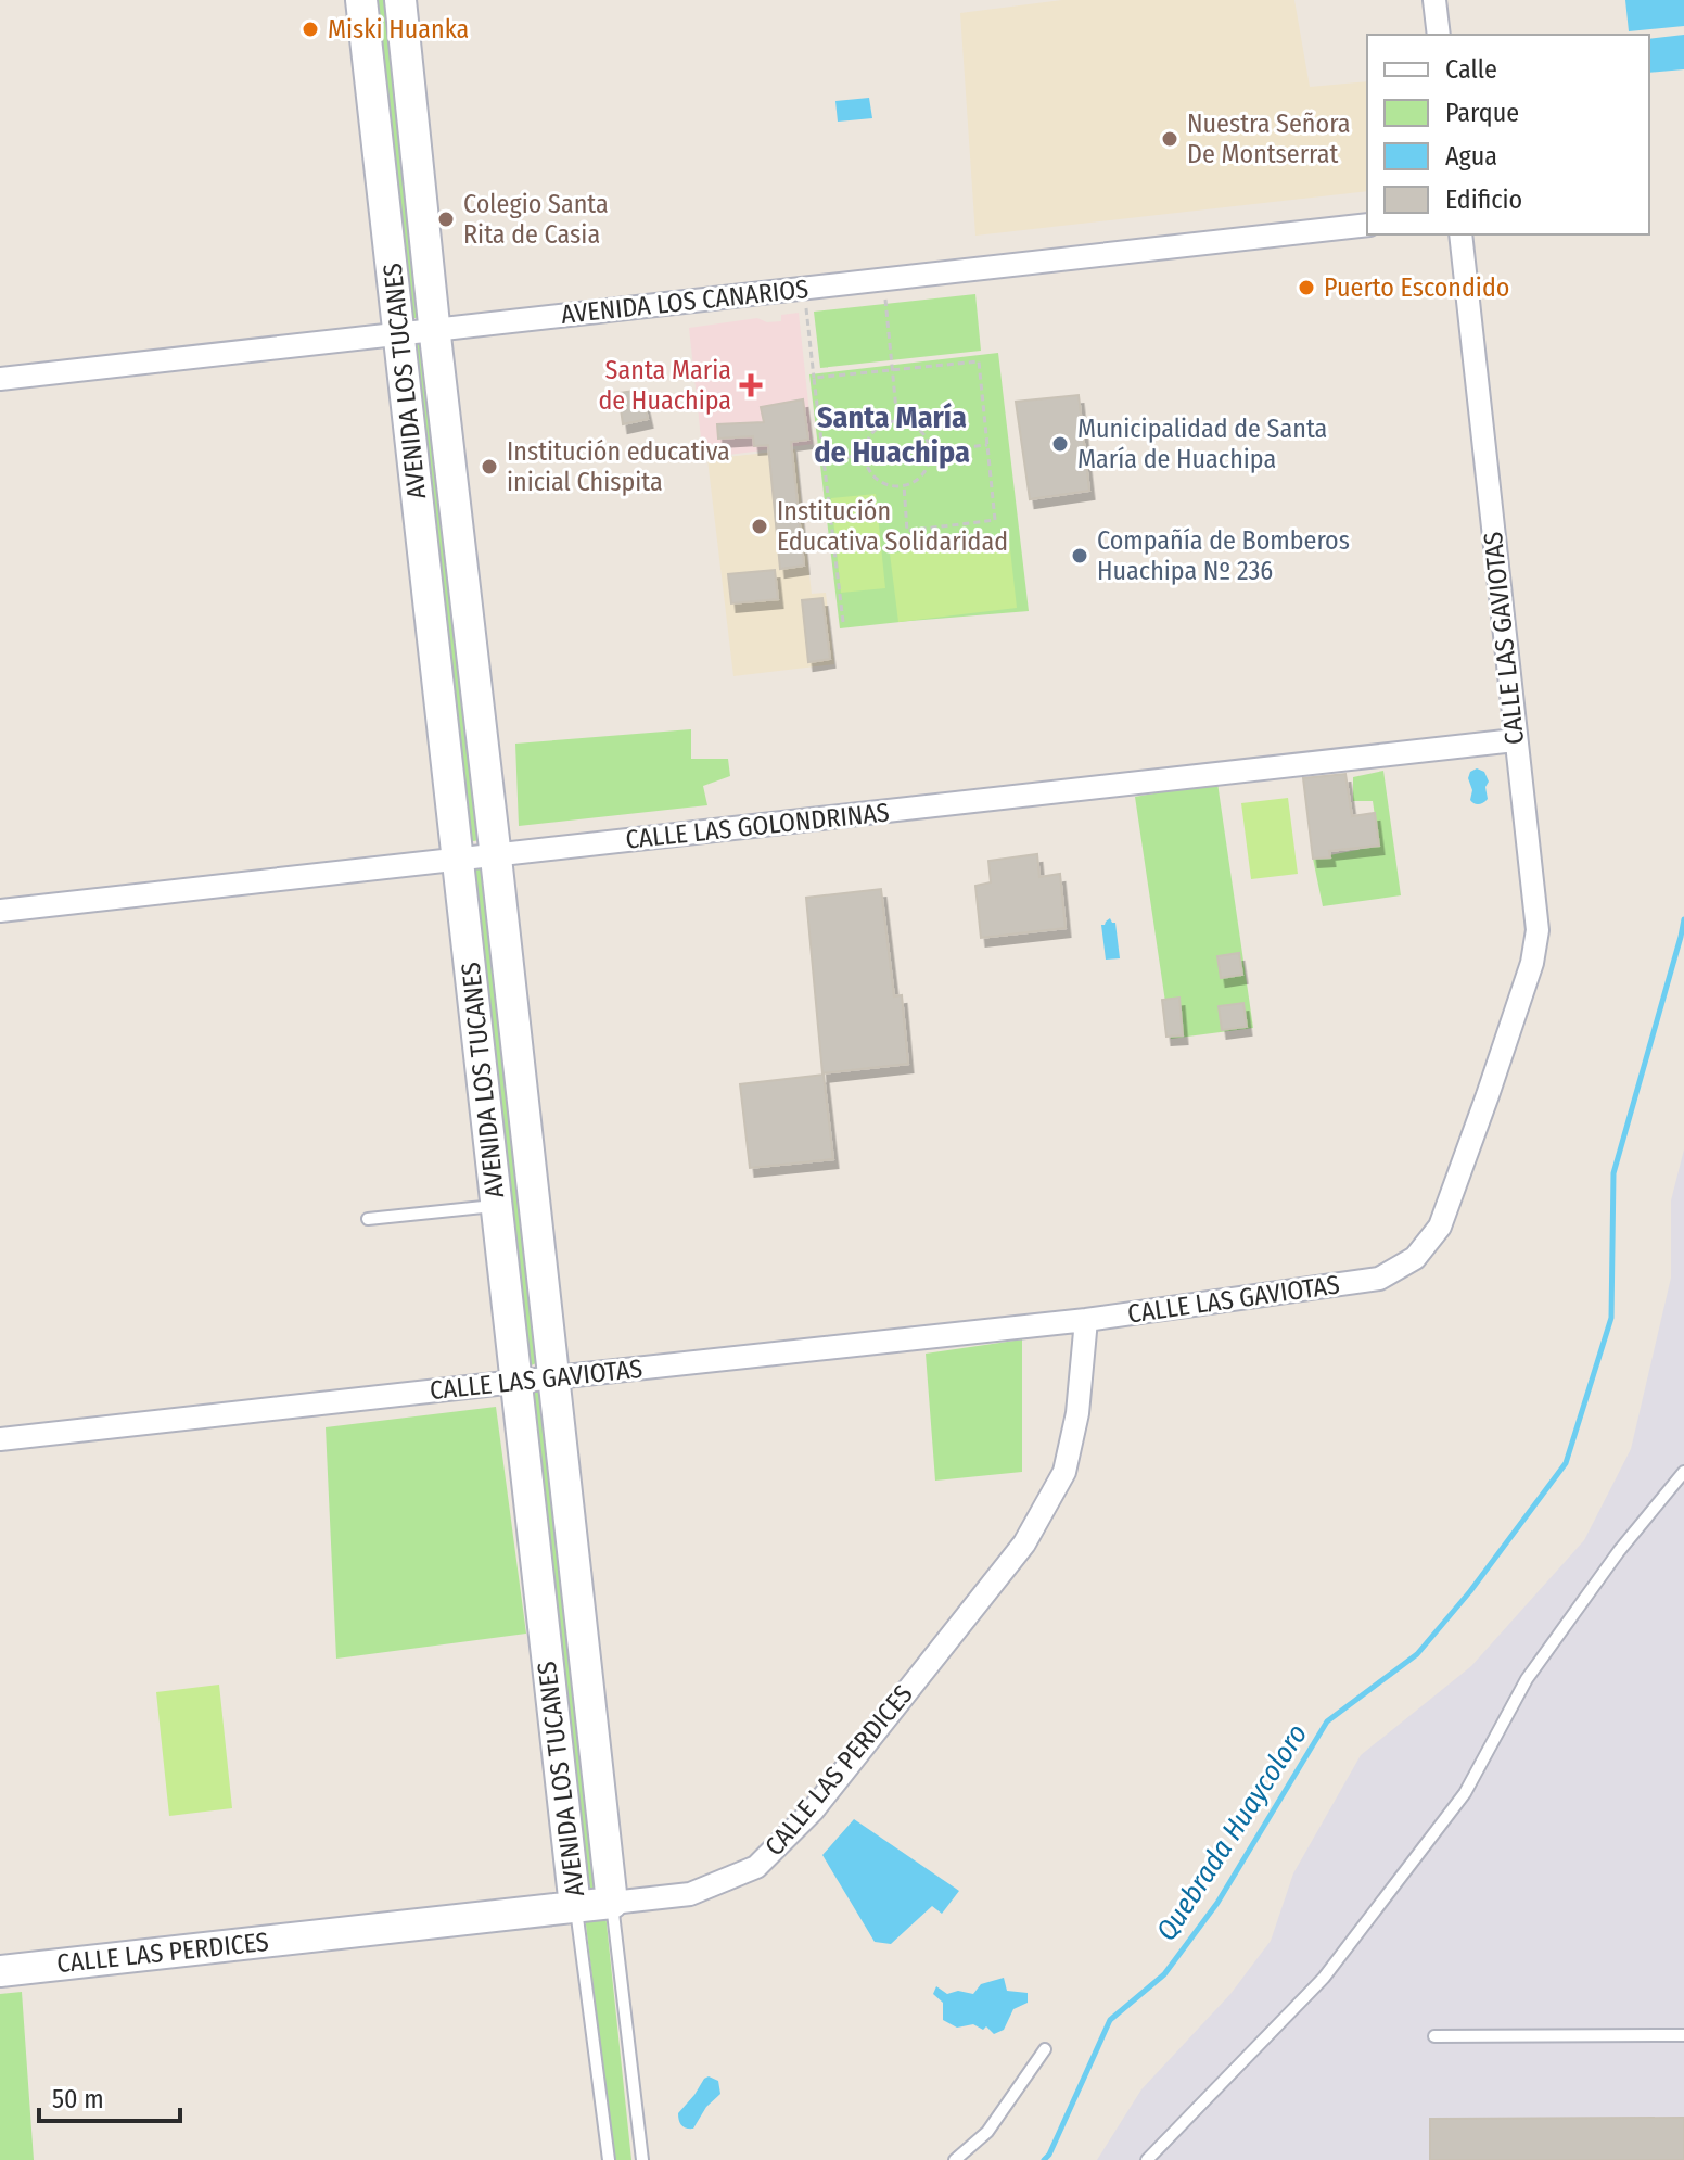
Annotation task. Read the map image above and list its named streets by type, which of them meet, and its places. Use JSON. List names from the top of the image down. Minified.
{"streets":{"street":["AVENIDA LOS CANARIOS","AVENIDA LOS TUCANES","CALLE LAS GAVIOTAS","CALLE LAS GOLONDRINAS","CALLE LAS PERDICES"]},"crossings":[["AVENIDA LOS CANARIOS","AVENIDA LOS TUCANES"],["AVENIDA LOS TUCANES","CALLE LAS GAVIOTAS"],["AVENIDA LOS TUCANES","CALLE LAS GOLONDRINAS"],["AVENIDA LOS TUCANES","CALLE LAS PERDICES"],["CALLE LAS GAVIOTAS","CALLE LAS GOLONDRINAS"],["CALLE LAS GAVIOTAS","CALLE LAS PERDICES"]],"districts":["Santa María de Huachipa"],"water":["Quebrada Huaycoloro"],"places":{"other":["Miski Huanka","Nuestra Señora De Montserrat","Colegio Santa Rita de Casia","Puerto Escondido","Municipalidad de Santa María de Huachipa","Institución educativa inicial Chispita","Institución Educativa Solidaridad","Compañía de Bomberos Huachipa Nº 236"],"health":["Santa Maria de Huachipa"]},"legend":["Calle","Parque","Agua","Edificio"],"scale_bar":"50 m"}
